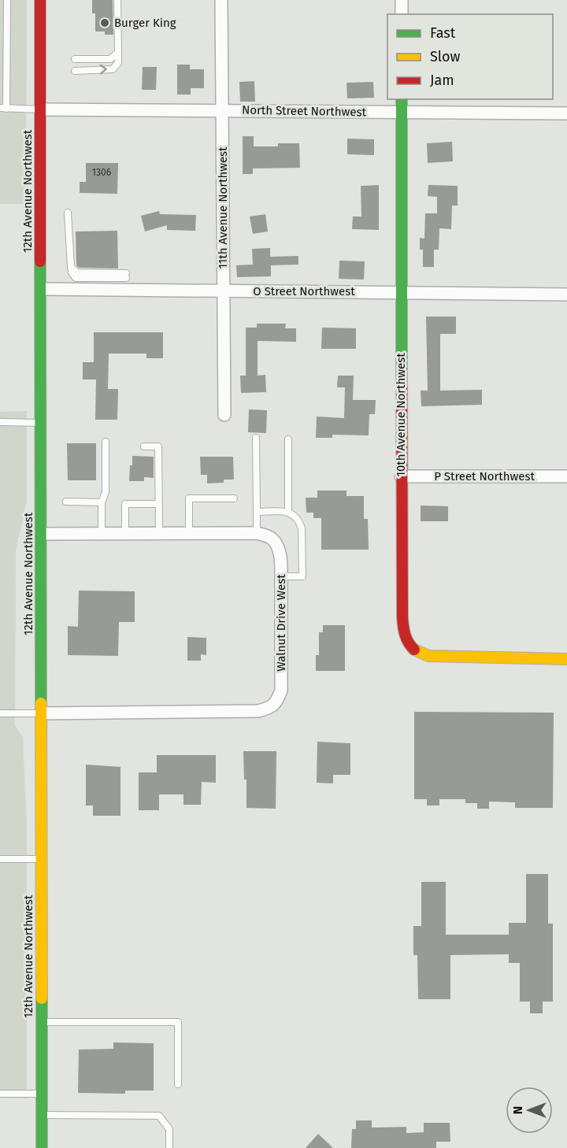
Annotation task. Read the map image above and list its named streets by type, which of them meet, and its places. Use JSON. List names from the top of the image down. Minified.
{"streets":{"main road":["12th Avenue Northwest","10th Avenue Northwest"],"street":["North Street Northwest","11th Avenue Northwest","O Street Northwest","P Street Northwest","Walnut Drive West"]},"crossings":[["North Street Northwest","12th Avenue Northwest"],["North Street Northwest","11th Avenue Northwest"],["North Street Northwest","10th Avenue Northwest"],["12th Avenue Northwest","O Street Northwest"],["12th Avenue Northwest","Walnut Drive West"],["11th Avenue Northwest","O Street Northwest"],["O Street Northwest","10th Avenue Northwest"],["10th Avenue Northwest","P Street Northwest"]],"places":["Burger King"],"house_numbers":["1306"],"legend":["Fast","Slow","Jam"],"north":"left"}
